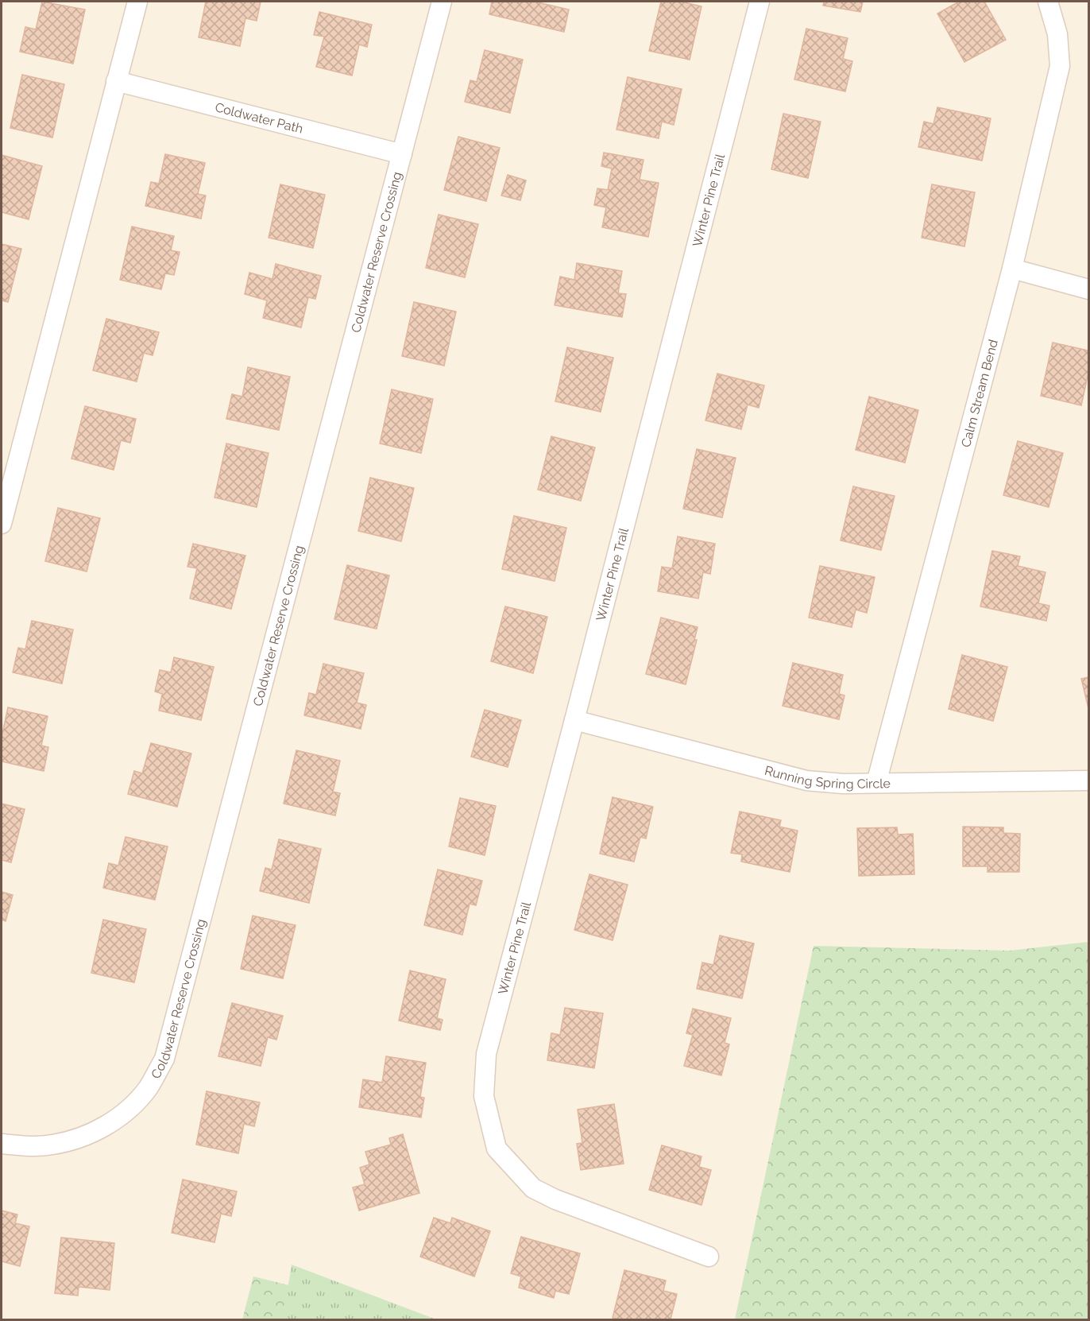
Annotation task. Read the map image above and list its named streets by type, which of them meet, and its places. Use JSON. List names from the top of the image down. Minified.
{"streets":{"street":["Coldwater Path","Winter Pine Trail","Coldwater Reserve Crossing","Calm Stream Bend","Running Spring Circle"]},"crossings":[["Coldwater Path","Coldwater Reserve Crossing"],["Winter Pine Trail","Running Spring Circle"],["Calm Stream Bend","Running Spring Circle"]]}
